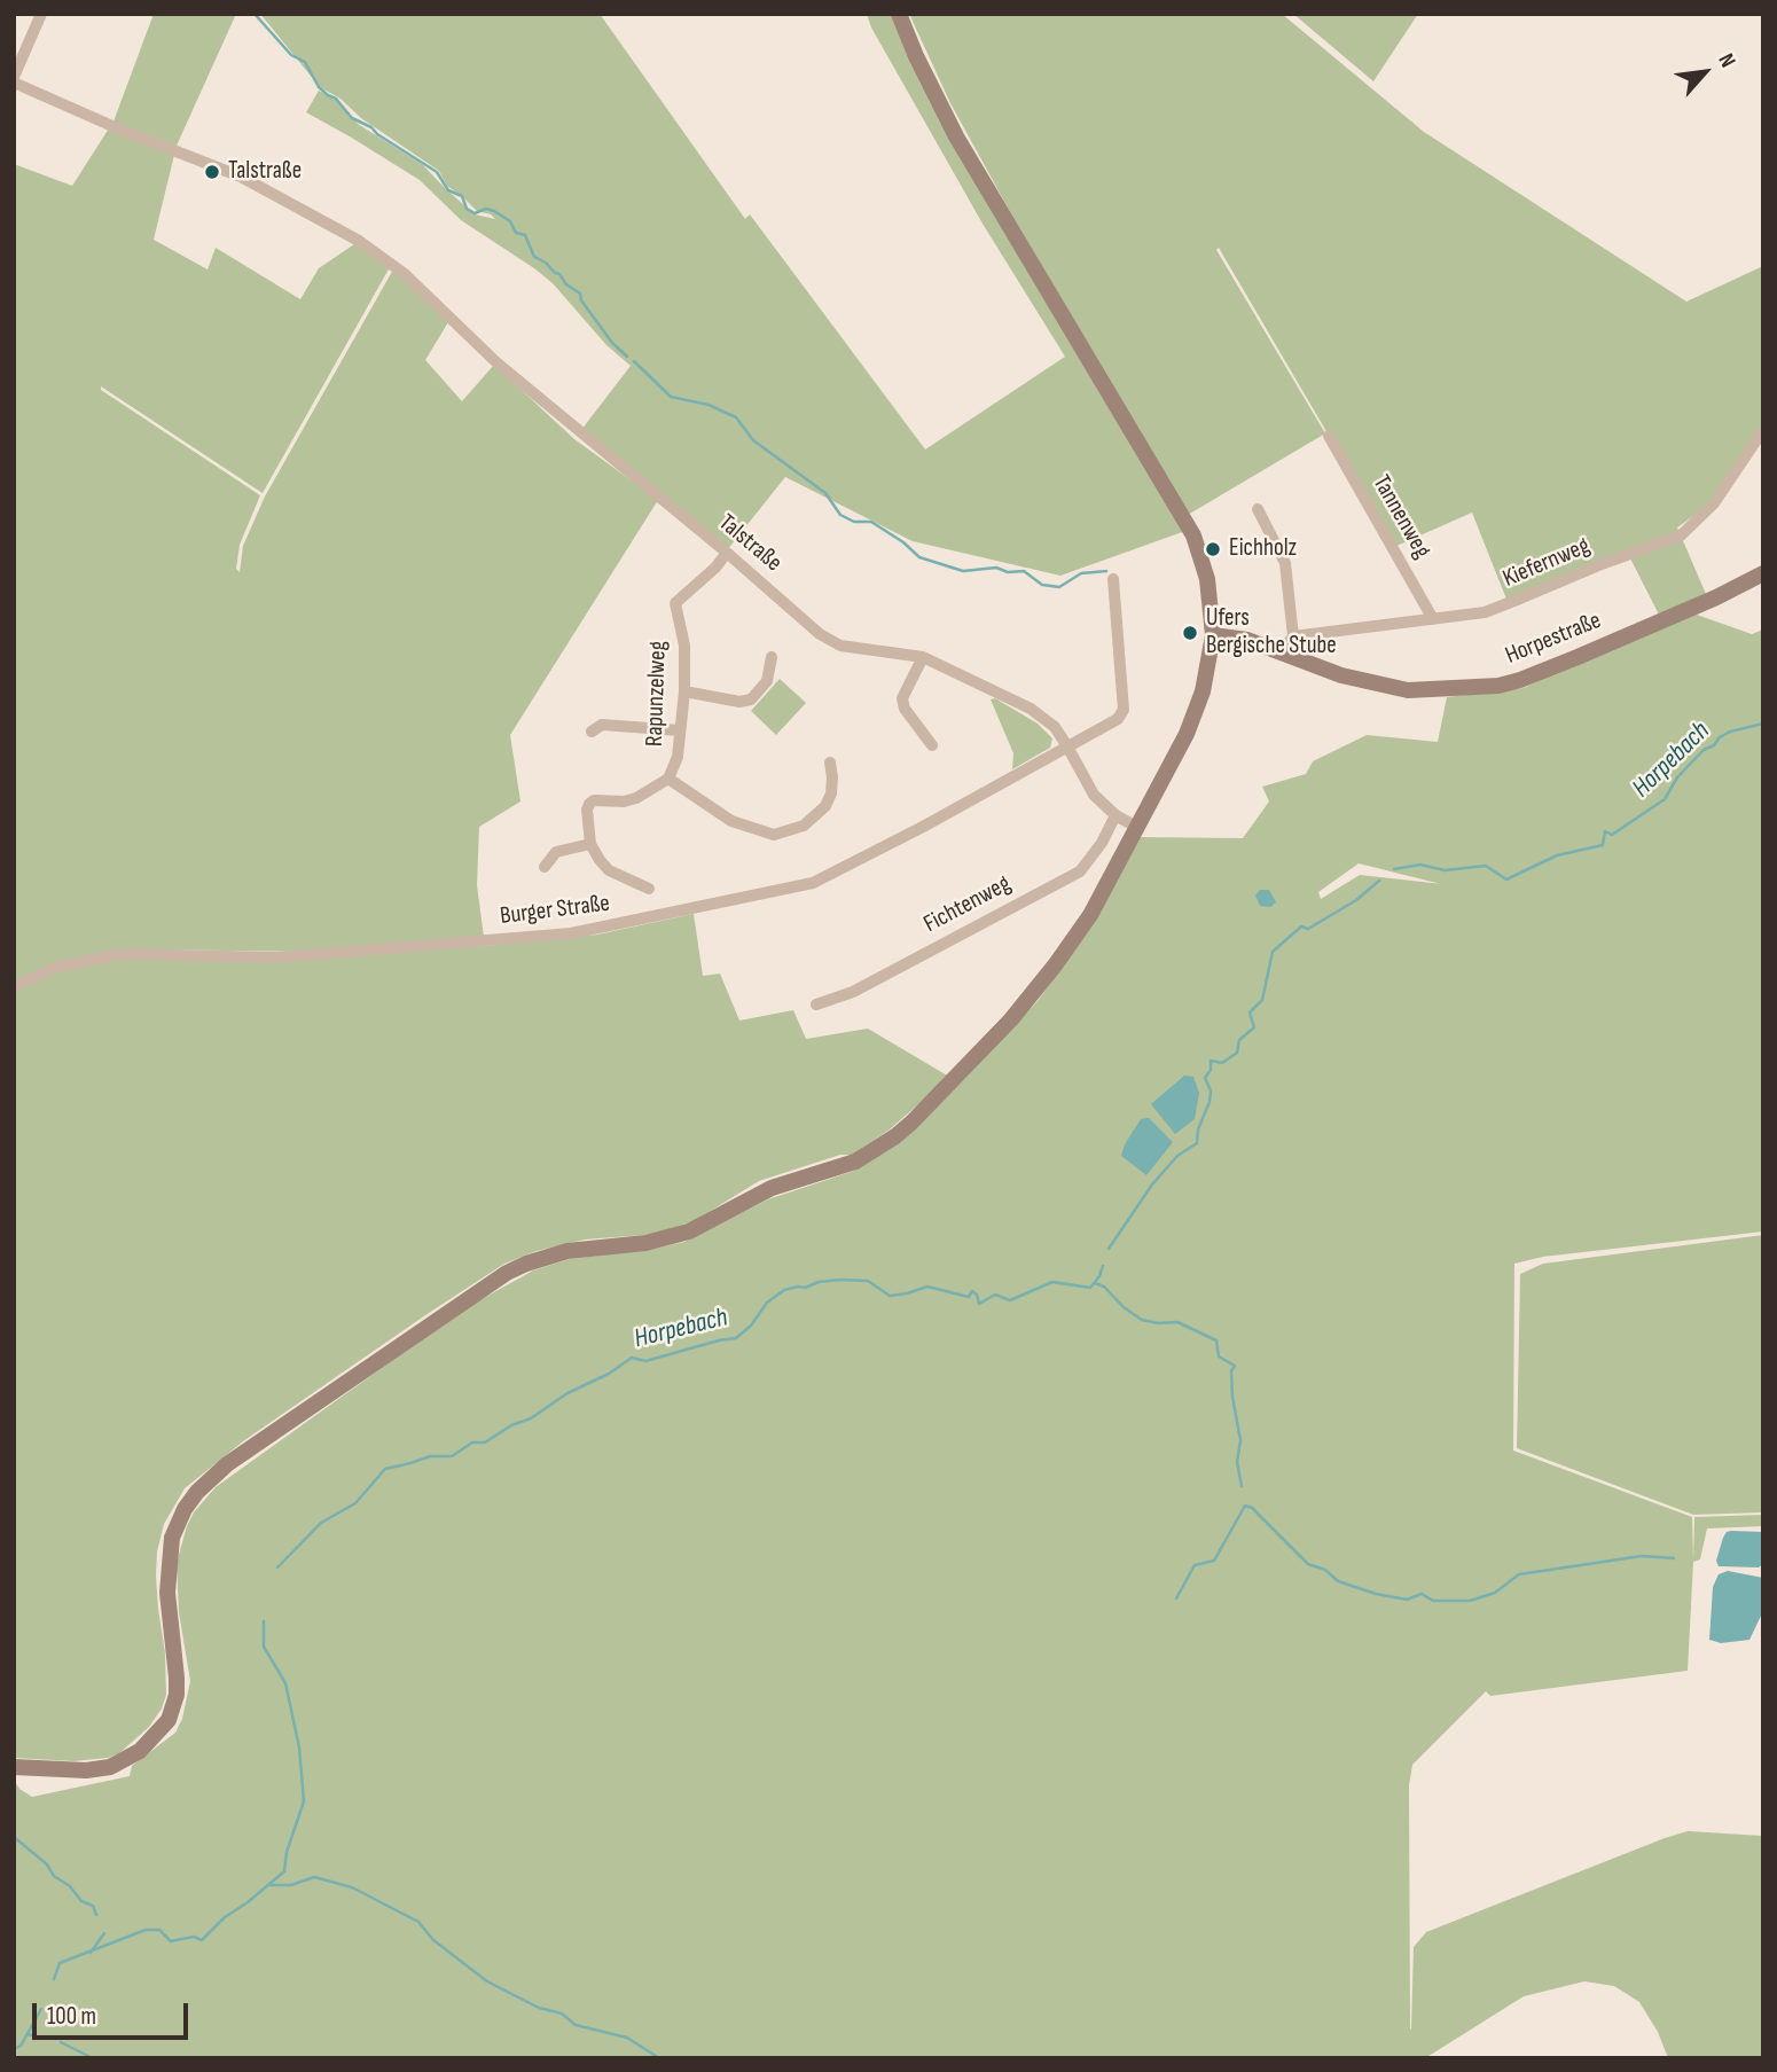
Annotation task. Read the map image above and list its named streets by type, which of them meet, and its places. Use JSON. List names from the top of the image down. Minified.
{"streets":{"street":["Tannenweg","Talstraße","Kiefernweg","Horpestraße","Rapunzelweg","Fichtenweg","Burger Straße"]},"crossings":[["Tannenweg","Kiefernweg"],["Talstraße","Rapunzelweg"],["Talstraße","Fichtenweg"],["Talstraße","Burger Straße"]],"water":["Horpebach"],"places":["Talstraße","Eichholz","Ufers Bergische Stube"],"scale_bar":"100 m","north":"top right"}
